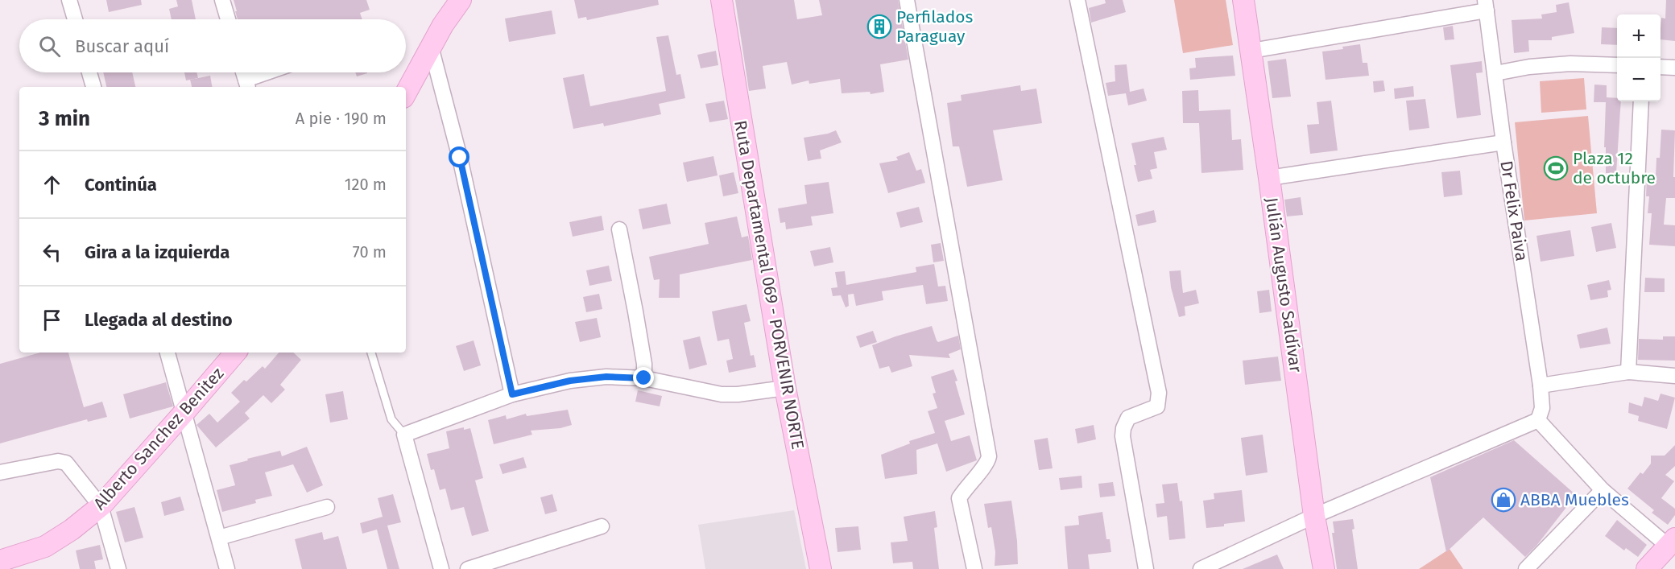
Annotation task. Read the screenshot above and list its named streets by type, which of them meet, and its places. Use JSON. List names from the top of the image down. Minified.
{"streets":{"street":["Dr Felix Paiva","Ruta Departamental 069 - PORVENIR NORTE","Julián Augusto Saldívar","Alberto Sanchez Benitez"]},"places":{"building":["Perfilados Paraguay"],"sports":["Plaza 12 de octubre"],"shop":["ABBA Muebles"]},"page":{"map_buttons":["+","−"],"search":"Buscar aquí","heading":["3 min","A pie · 190 m"],"list":[["Continúa","120 m"],["Gira a la izquierda","70 m"],"Llegada al destino"]}}
